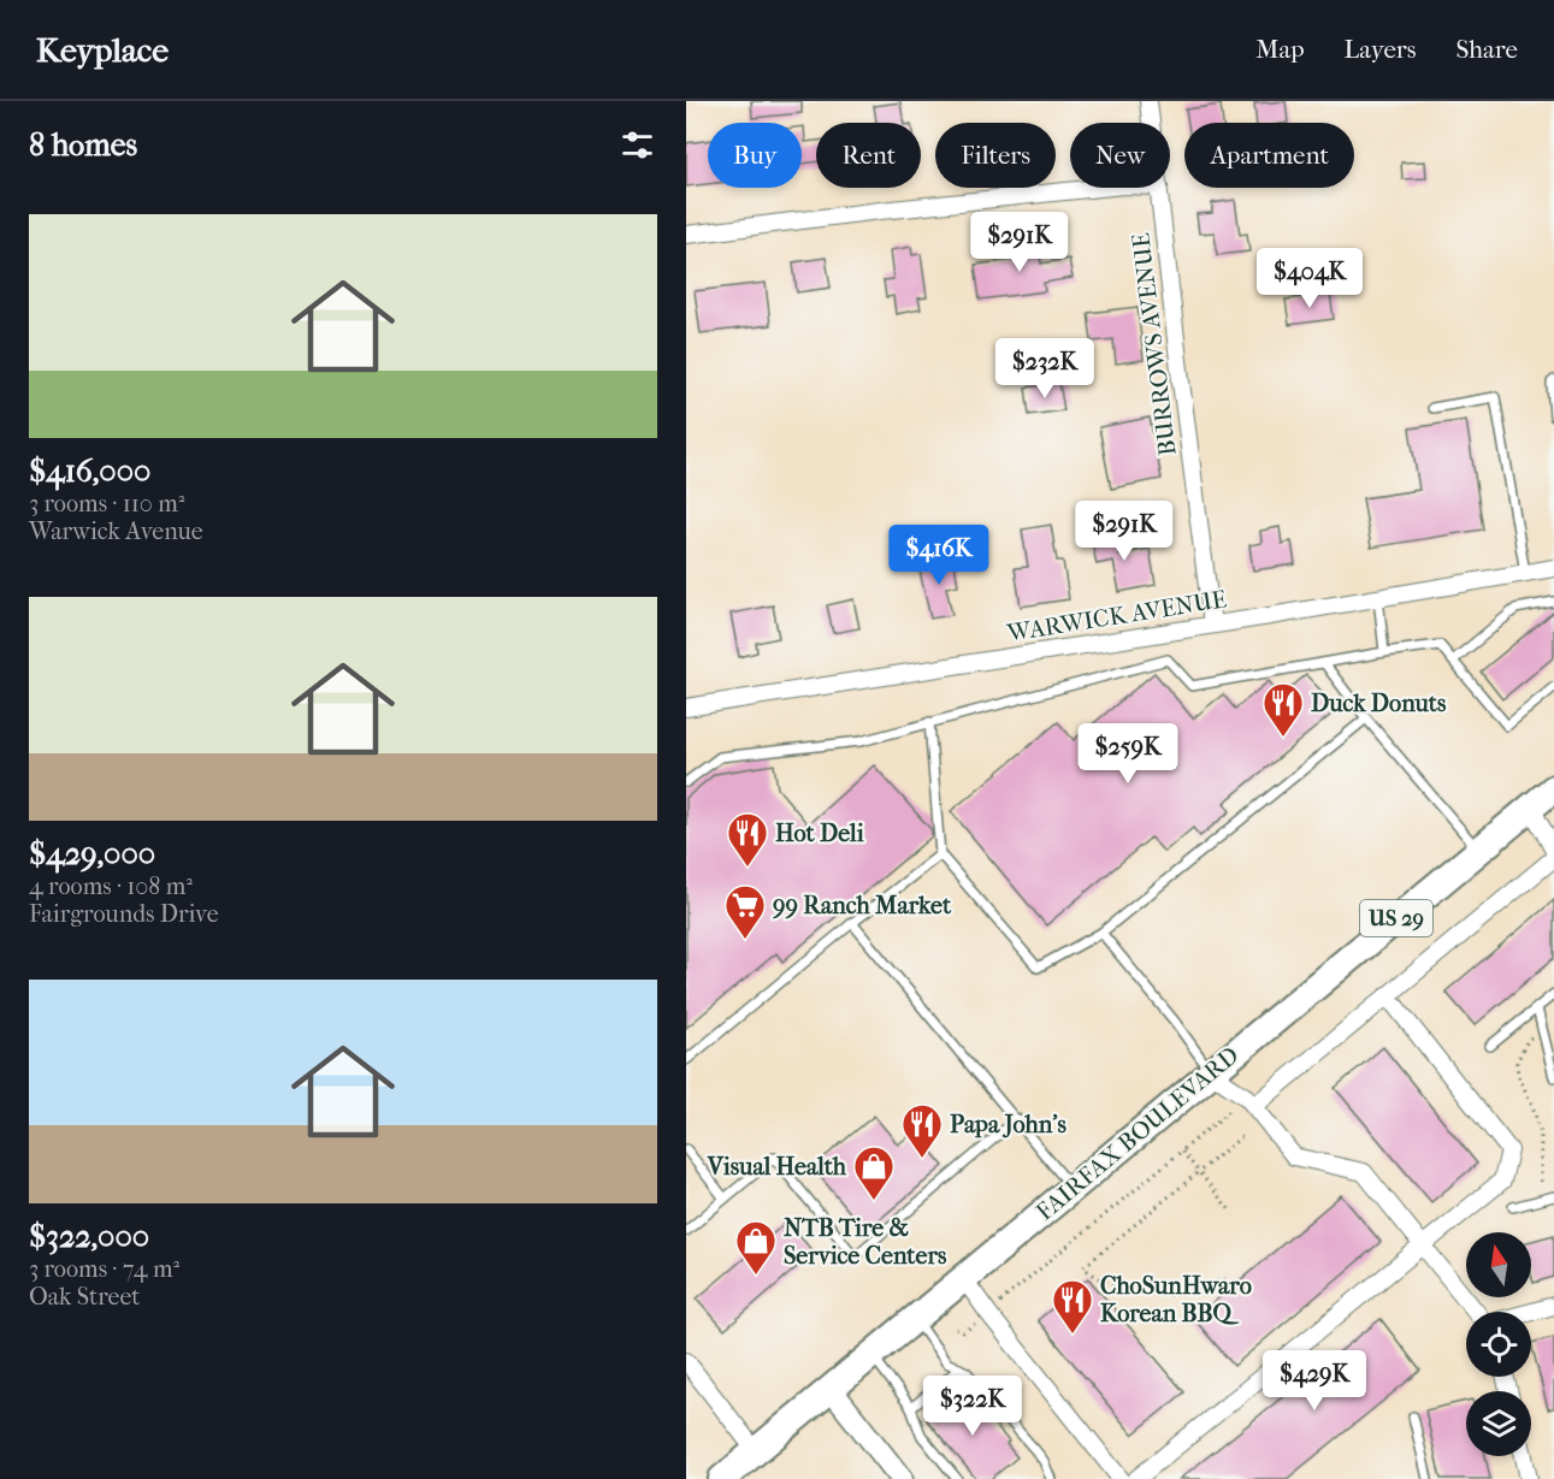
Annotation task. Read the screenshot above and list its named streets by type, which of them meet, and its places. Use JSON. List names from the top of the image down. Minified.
{"streets":{"main road":["US 29","FAIRFAX BOULEVARD"],"street":["BURROWS AVENUE","WARWICK AVENUE"]},"crossings":[["BURROWS AVENUE","WARWICK AVENUE"]],"places":{"restaurant":["Duck Donuts","Hot Deli","Papa John's","ChoSunHwaro Korean BBQ"],"supermarket":["99 Ranch Market"],"shop":["Visual Health","NTB Tire & Service Centers"]},"north":"top","page":{"header":"Keyplace","nav":["Map","Layers","Share"],"heading":"8 homes","chip":["Buy","Rent","Filters","New","Apartment"],"list":[{"name":"$416,000","note":"3 rooms · 110 m² · Warwick Avenue"},{"name":"$429,000","note":"4 rooms · 108 m² · Fairgrounds Drive"},{"name":"$322,000","note":"3 rooms · 74 m² · Oak Street"}],"price":["$291K","$404K","$232K","$291K","$416K","$259K","$429K","$322K"]}}
